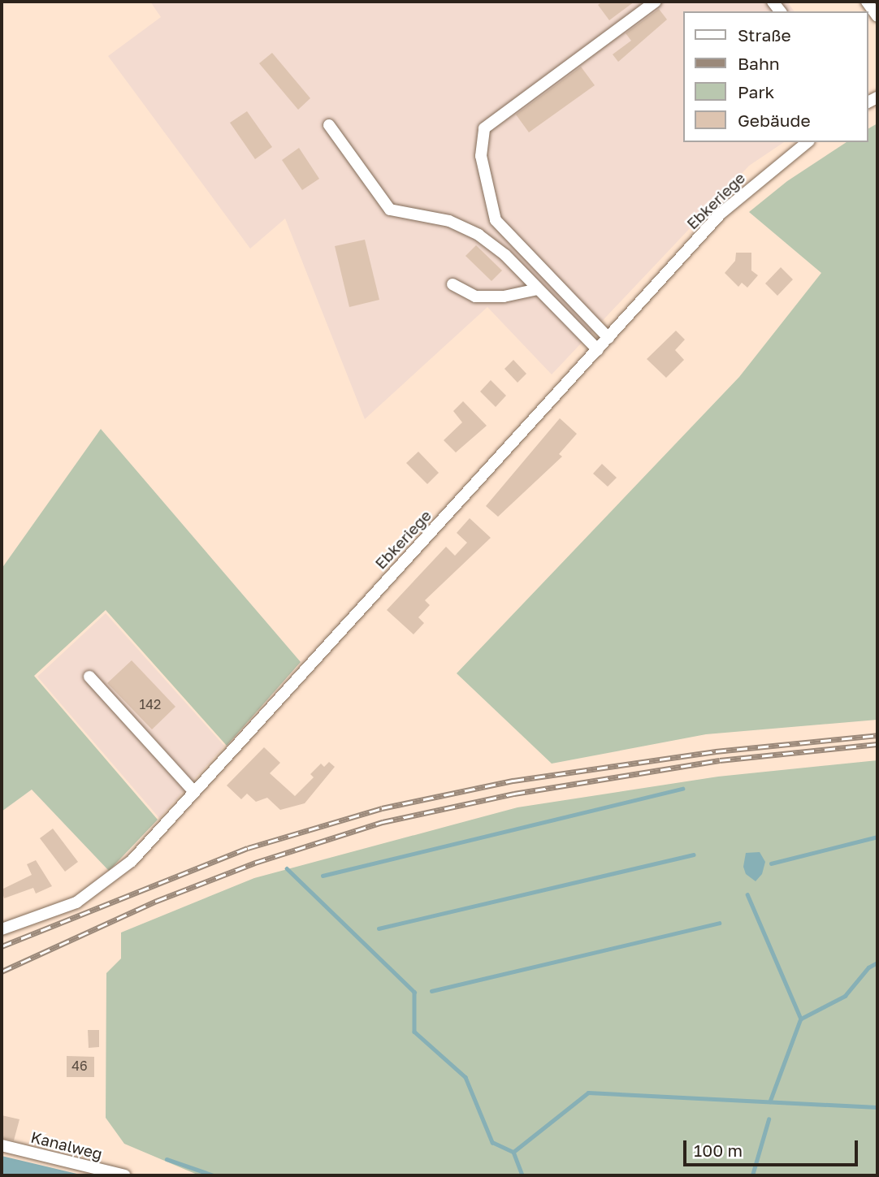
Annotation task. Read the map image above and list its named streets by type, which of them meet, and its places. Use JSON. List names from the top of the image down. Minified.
{"streets":{"street":["Ebkeriege","Kanalweg"]},"house_numbers":["142","46"],"legend":["Straße","Bahn","Park","Gebäude"],"scale_bar":"100 m"}
